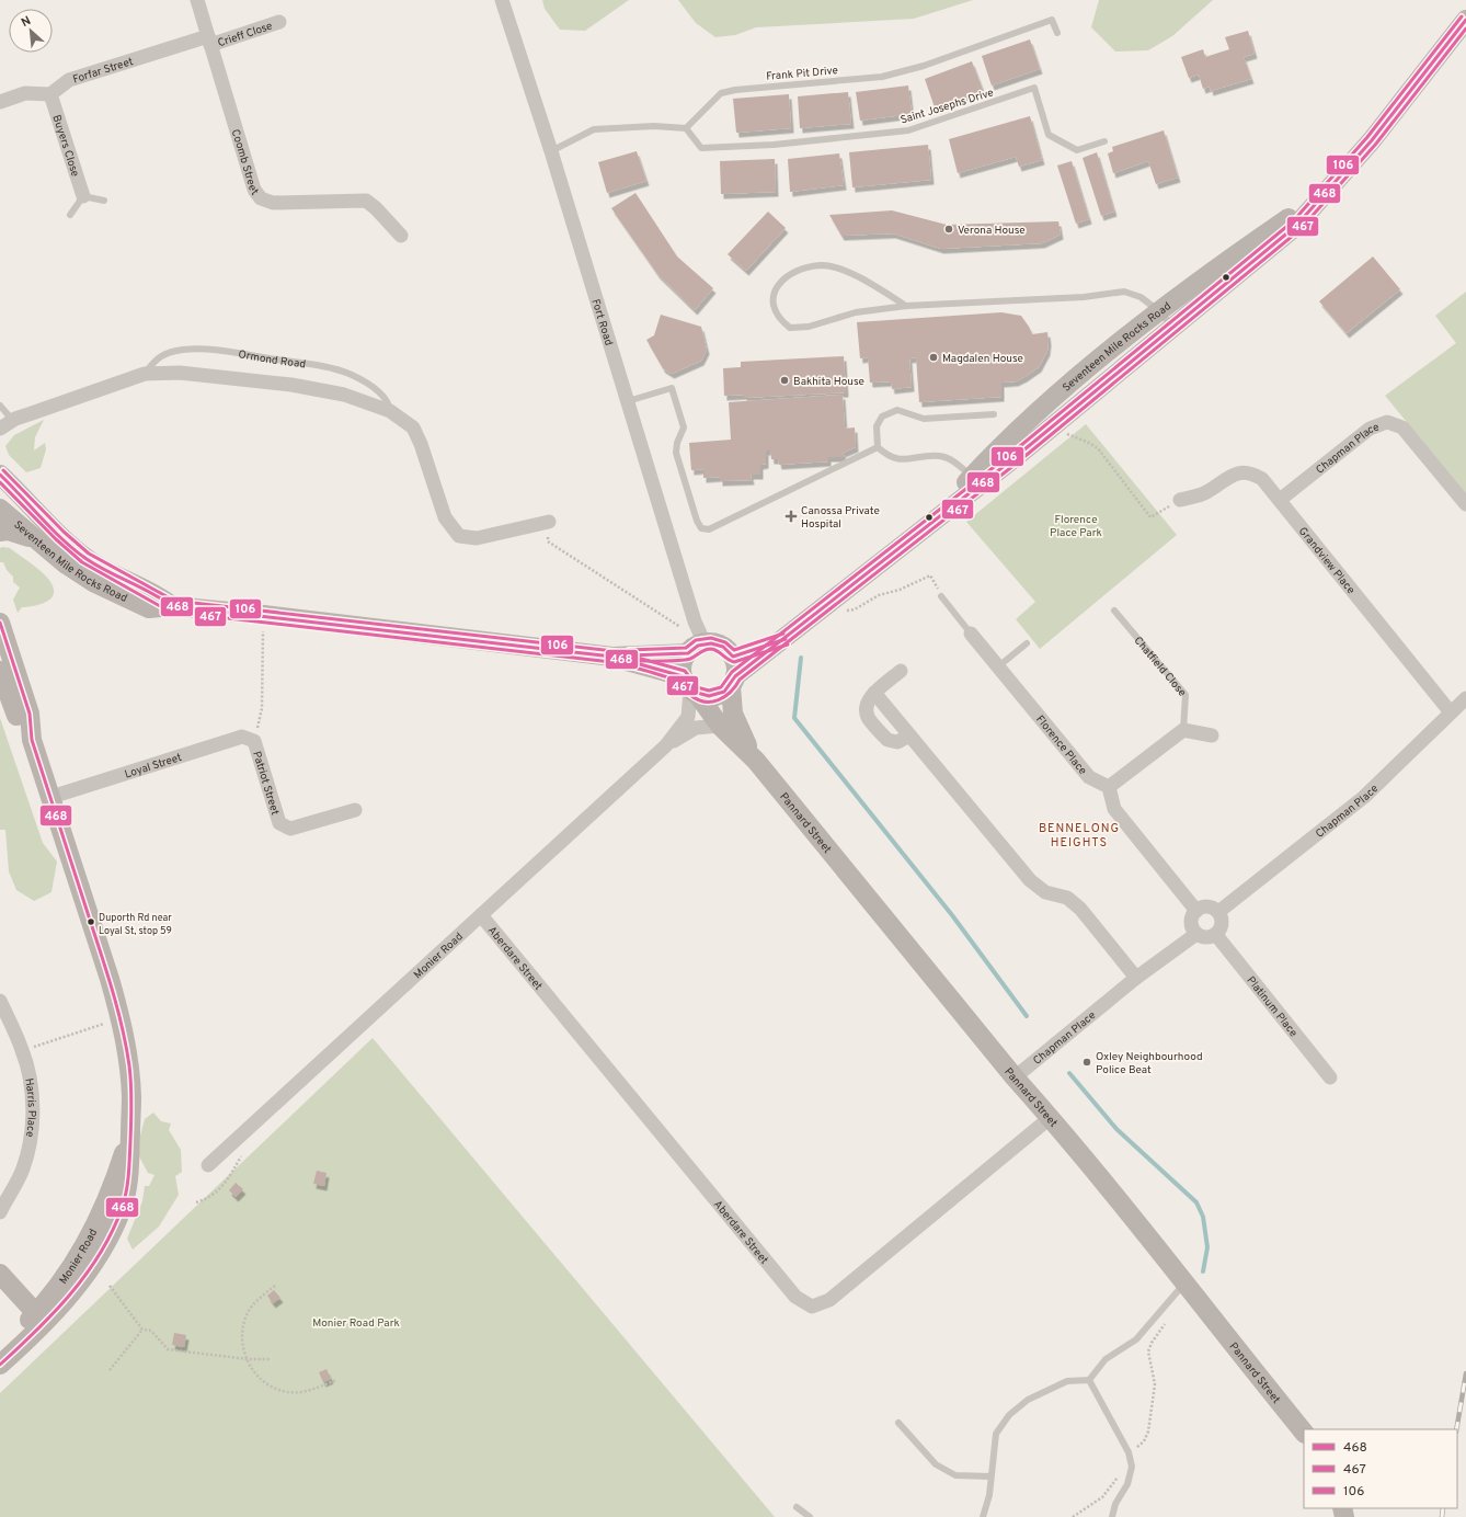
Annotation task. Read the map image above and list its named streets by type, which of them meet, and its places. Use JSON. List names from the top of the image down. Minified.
{"streets":{"main road":["Seventeen Mile Rocks Road","Pannard Street","Monier Road"],"street":["Crieff Close","Forfar Street","Buyers Close","Coomb Street","Fort Road","Ormond Road","Chapman Place","Grandview Place","Florence Place","Loyal Street","Patriot Street","Aberdare Street","Platinum Place","Harris Place"],"lane":["Frank Pit Drive","Saint Josephs Drive","Chatfield Close"]},"crossings":[["Crieff Close","Forfar Street"],["Crieff Close","Coomb Street"],["Forfar Street","Buyers Close"],["Forfar Street","Coomb Street"],["Frank Pit Drive","Saint Josephs Drive"],["Fort Road","Seventeen Mile Rocks Road"],["Fort Road","Pannard Street"],["Fort Road","Monier Road"],["Seventeen Mile Rocks Road","Pannard Street"],["Seventeen Mile Rocks Road","Monier Road"],["Chapman Place","Grandview Place"],["Chapman Place","Pannard Street"],["Chapman Place","Platinum Place"],["Loyal Street","Patriot Street"],["Loyal Street","Monier Road"],["Pannard Street","Monier Road"],["Pannard Street","Aberdare Street"],["Monier Road","Aberdare Street"]],"districts":["BENNELONG HEIGHTS"],"parks":["Florence Place Park","Monier Road Park"],"places":{"other":["Verona House","Magdalen House","Bakhita House","Duporth Rd near Loyal St, stop 59","Oxley Neighbourhood Police Beat"],"health":["Canossa Private Hospital"]},"lines":["transit line 106","transit line 468","transit line 467"],"legend":["468","467","106"],"north":"top left"}
